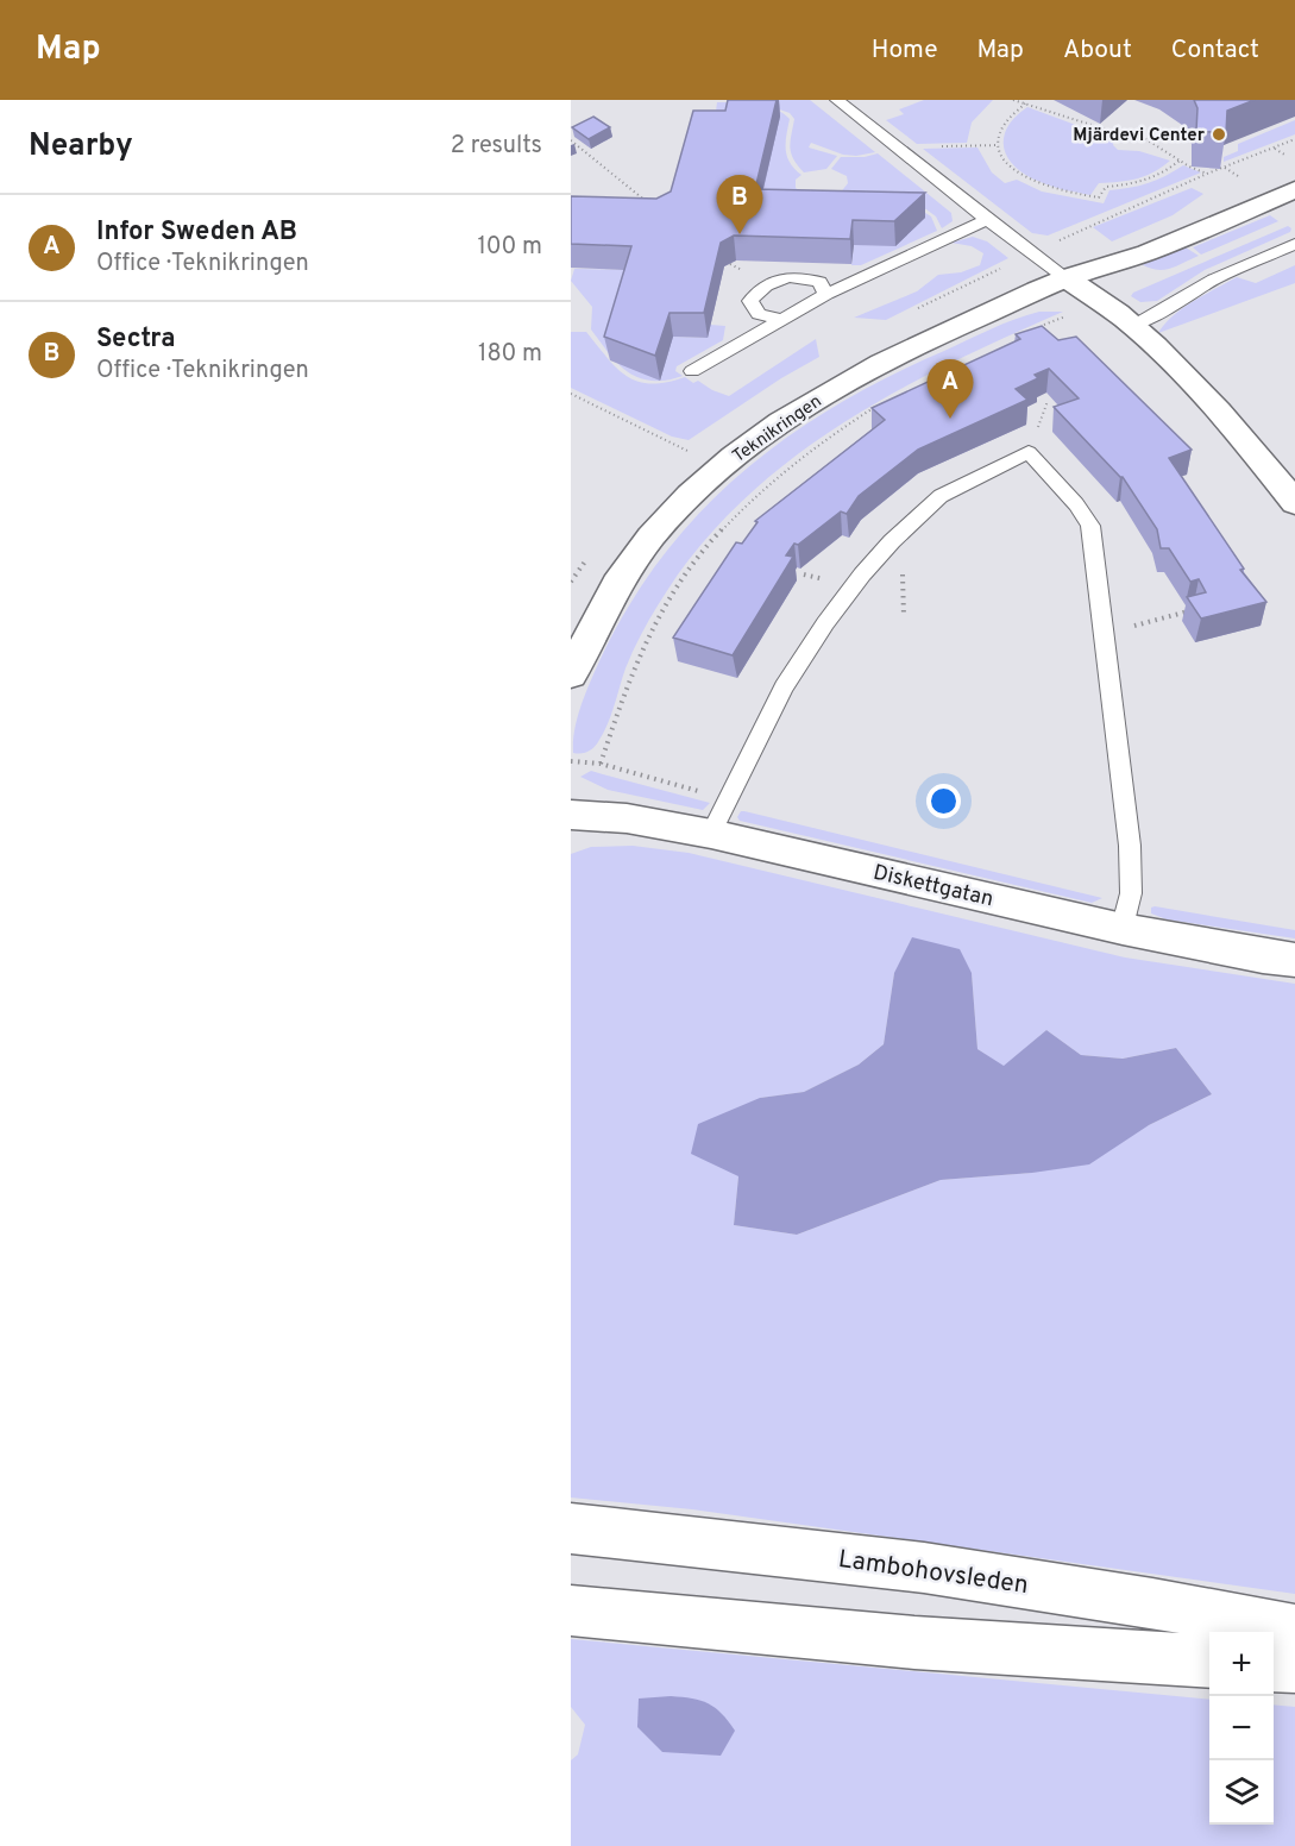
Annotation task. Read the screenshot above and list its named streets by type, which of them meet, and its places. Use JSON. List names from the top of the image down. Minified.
{"streets":{"street":["Teknikringen","Diskettgatan","Lambohovsleden"]},"places":["Mjärdevi Center"],"page":{"header":"Map","nav":["Home","Map","About","Contact"],"heading":["Nearby","2 results"],"pins":["B","A"],"list":[{"mark":"A","name":"Infor Sweden AB","note":"Office · Teknikringen","value":"100 m"},{"mark":"B","name":"Sectra","note":"Office · Teknikringen","value":"180 m"}],"map_buttons":["+","−"]}}
